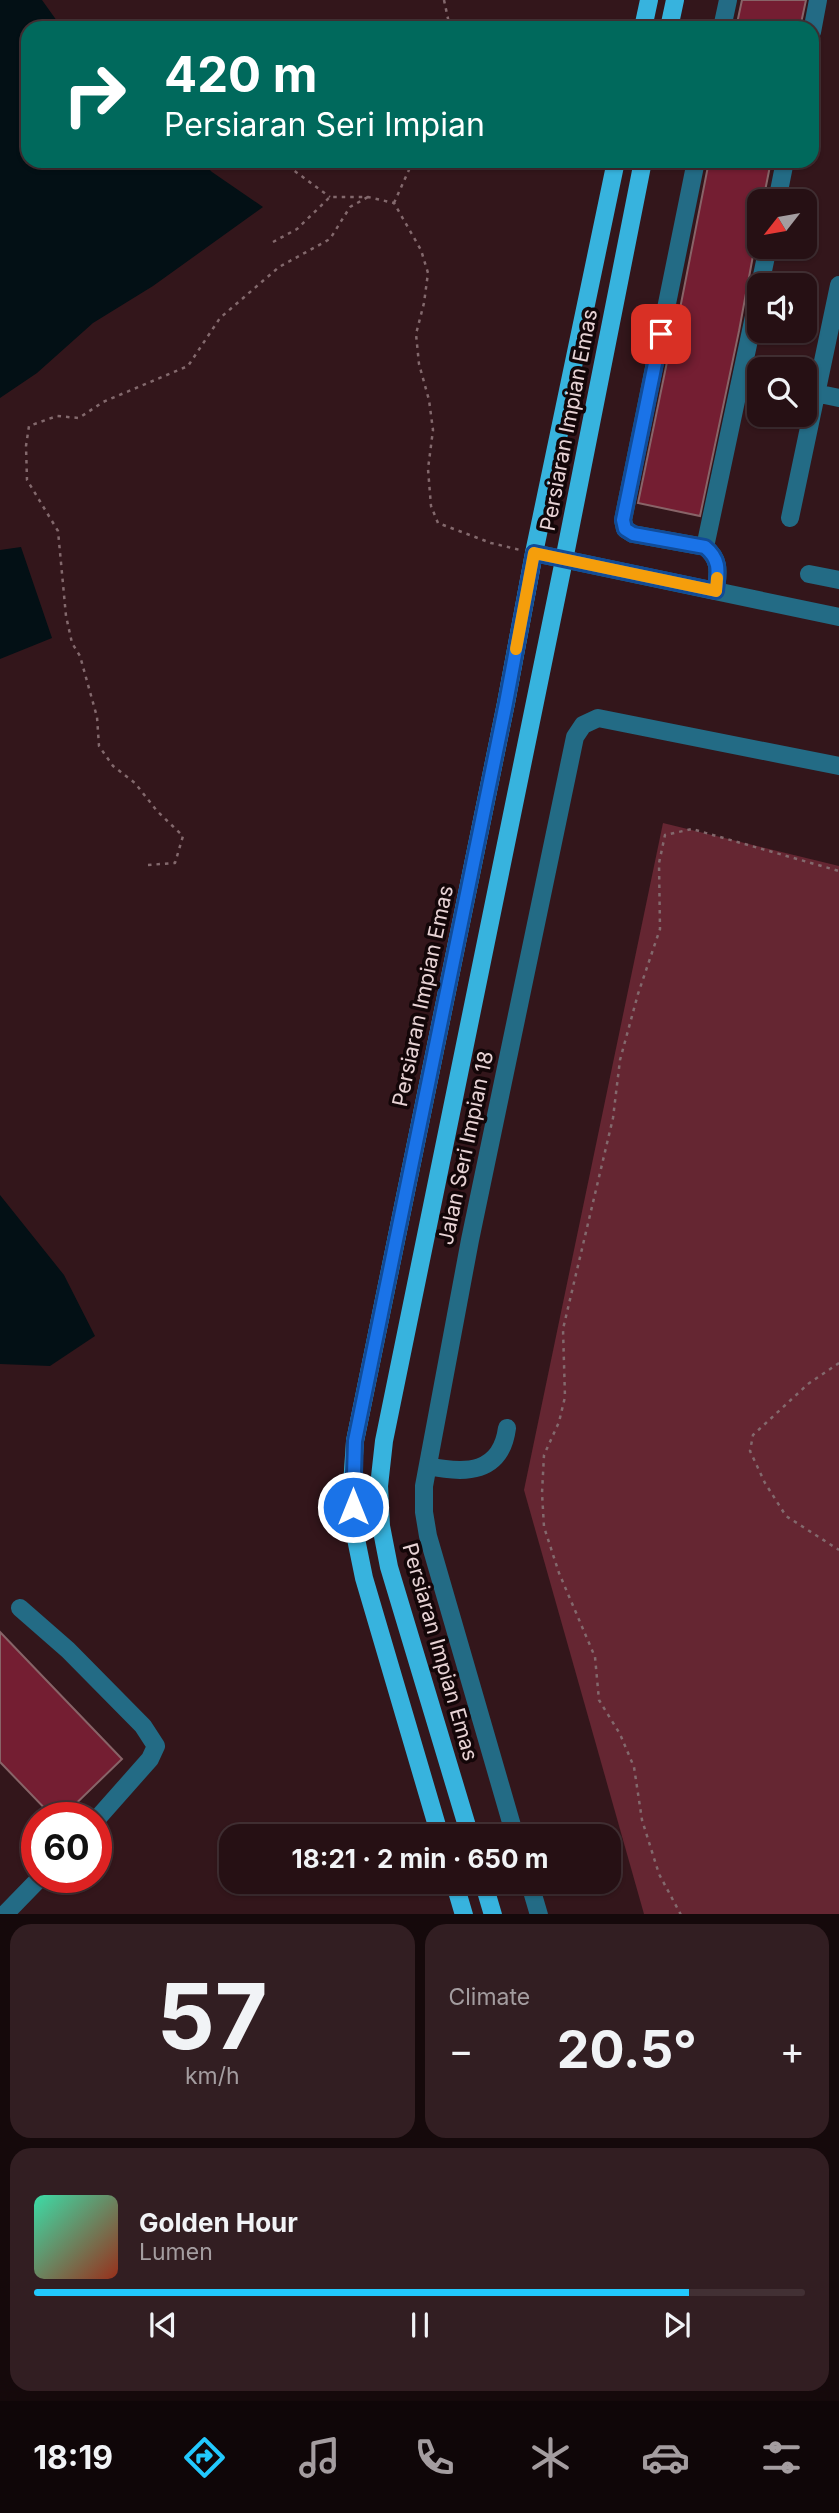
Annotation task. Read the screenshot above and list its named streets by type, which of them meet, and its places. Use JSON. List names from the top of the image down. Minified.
{"streets":{"main road":["Persiaran Impian Emas"],"street":["Jalan Seri Impian 18"]},"north":"bottom left","page":{"turn":["420 m","Persiaran Seri Impian"],"limit":"60","trip":"18:21 · 2 min · 650 m","tile":[["57","km/h"],"Climate"],"heat":["−","20.5°","+"],"song":["Golden Hour","Lumen"],"tabs":"18:19"}}
